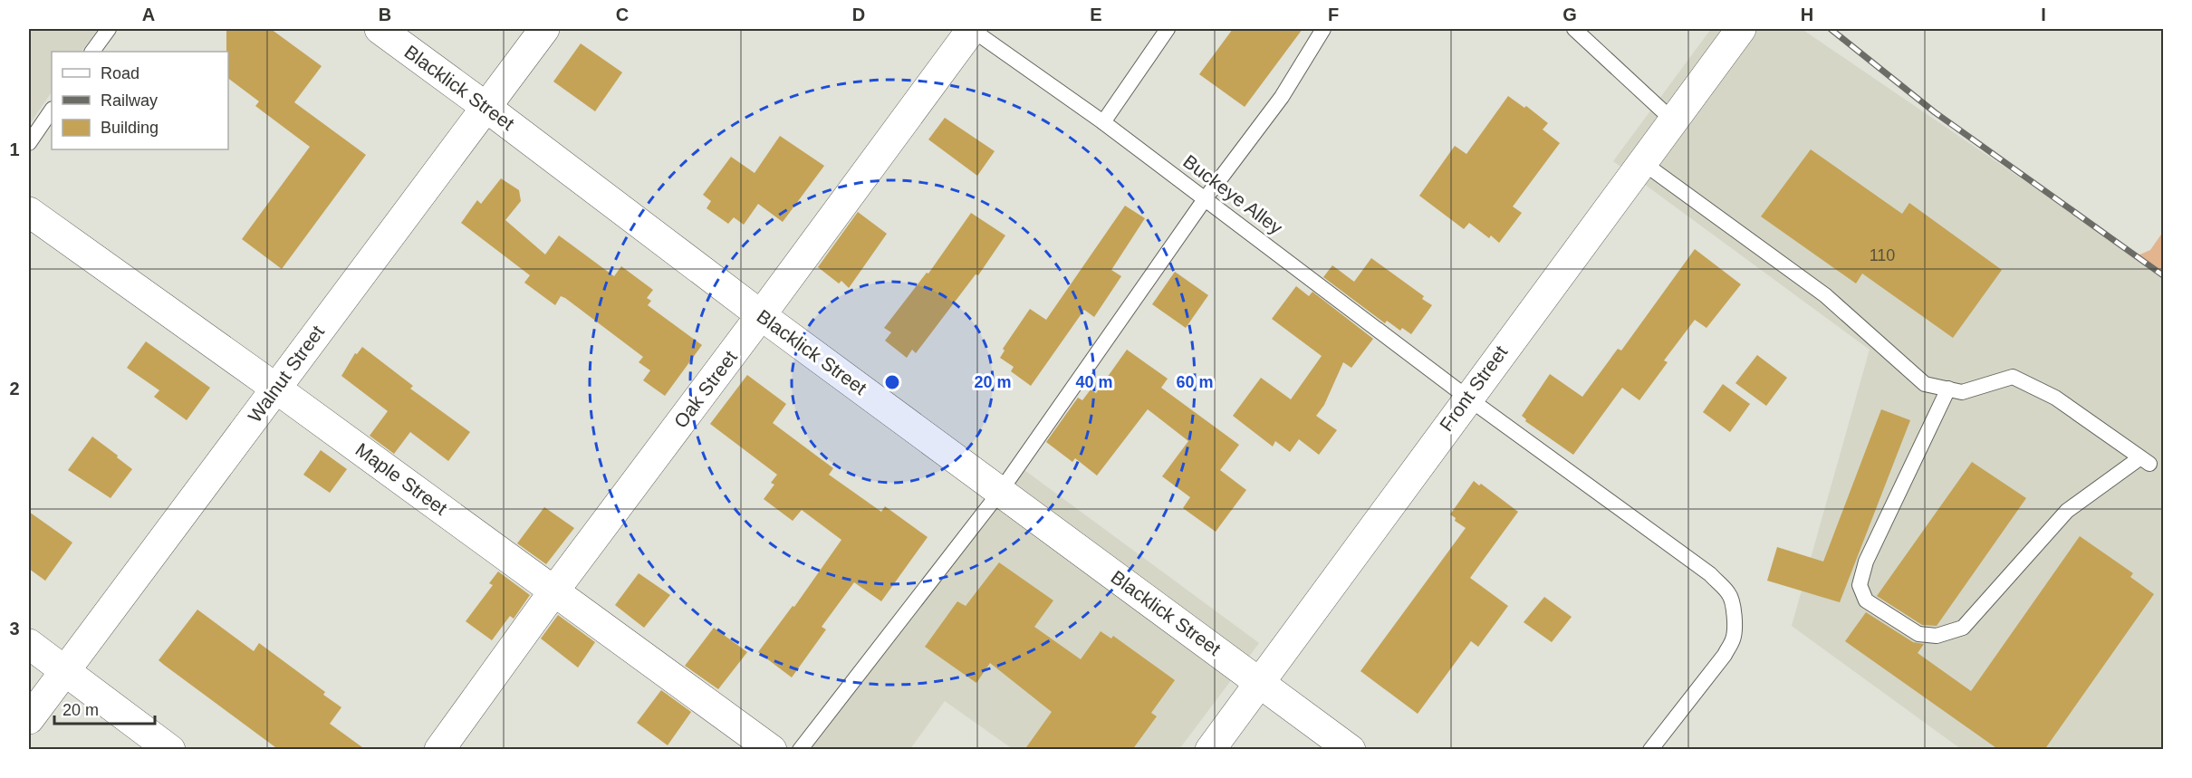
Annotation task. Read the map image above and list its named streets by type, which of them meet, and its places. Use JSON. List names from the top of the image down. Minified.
{"streets":{"street":["Blacklick Street","Walnut Street","Front Street","Oak Street","Maple Street"],"lane":["Buckeye Alley"]},"crossings":[["Blacklick Street","Walnut Street"],["Blacklick Street","Front Street"],["Blacklick Street","Oak Street"],["Buckeye Alley","Front Street"],["Buckeye Alley","Oak Street"],["Walnut Street","Maple Street"],["Oak Street","Maple Street"]],"house_numbers":["110"],"legend":["Road","Railway","Building"],"scale_bar":"20 m","grid":{"columns":["A","B","C","D","E","F","G","H","I"],"rows":["1","2","3"]},"rings":["20 m","40 m","60 m"]}
